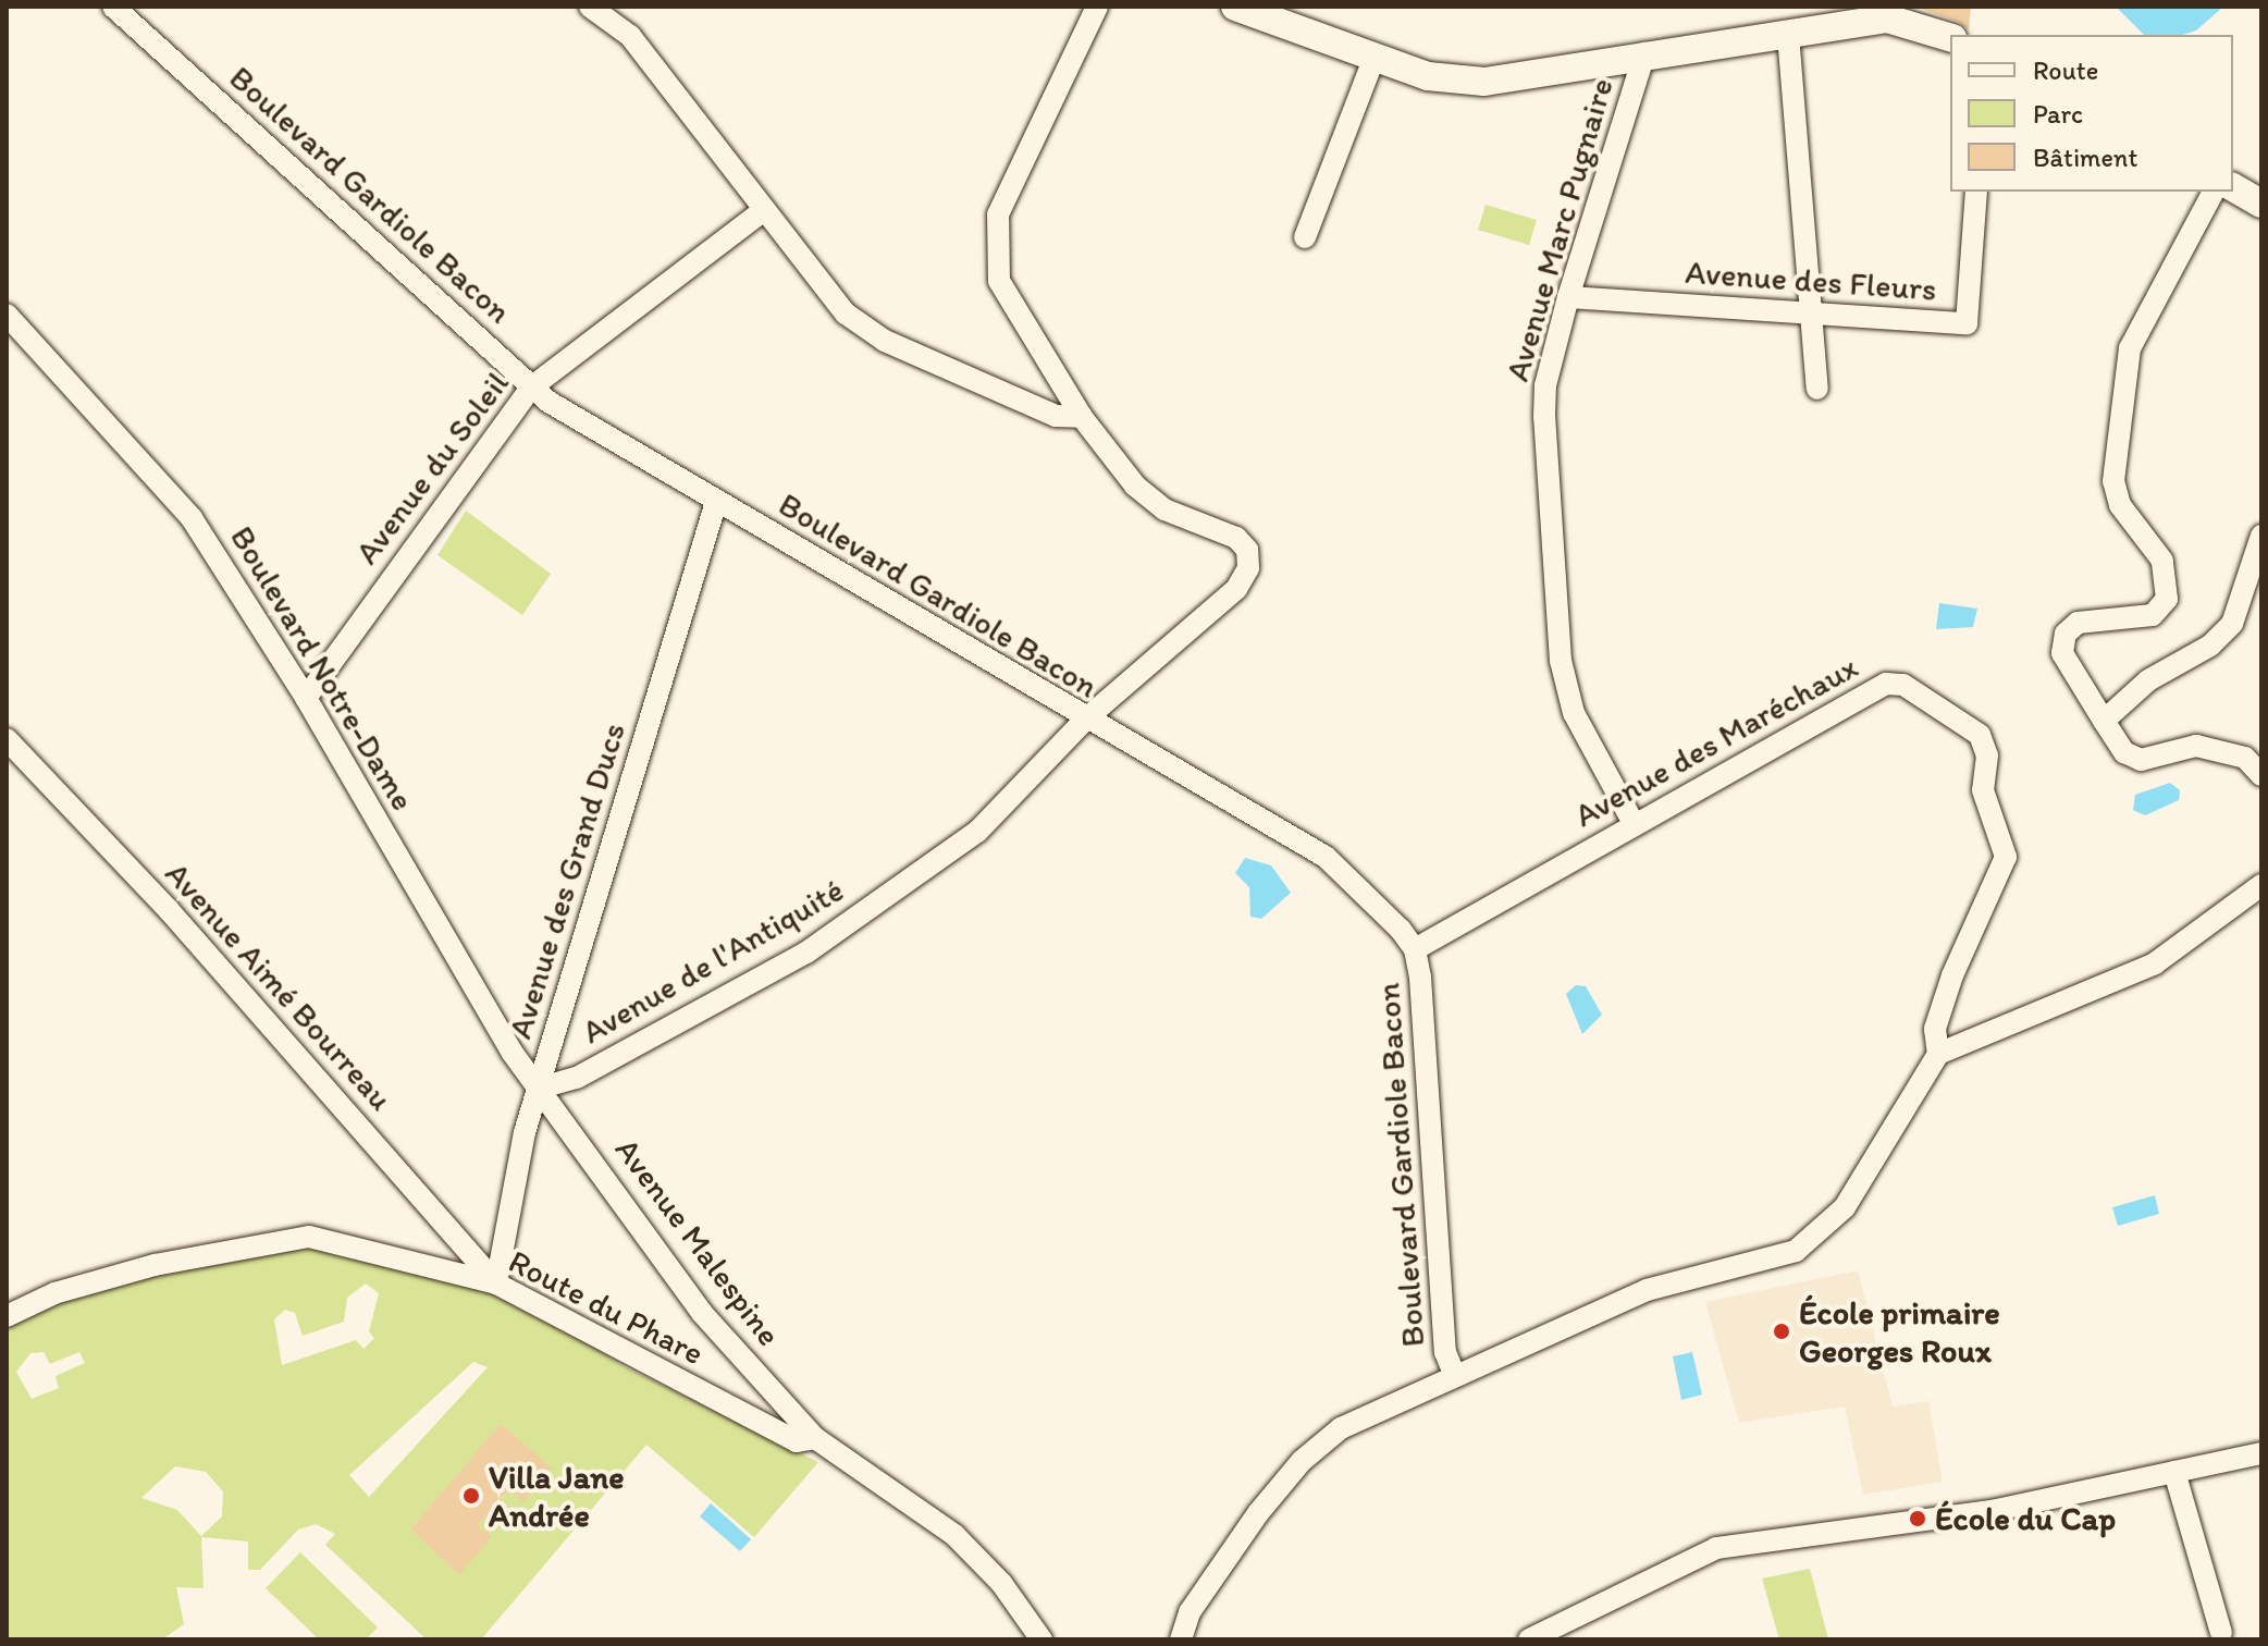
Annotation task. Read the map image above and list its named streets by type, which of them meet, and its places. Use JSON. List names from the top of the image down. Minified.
{"streets":{"street":["Boulevard Gardiole Bacon","Avenue Marc Pugnaire","Avenue des Fleurs","Avenue du Soleil","Boulevard Notre-Dame","Avenue des Maréchaux","Avenue des Grand Ducs","Avenue de l'Antiquité","Avenue Aimé Bourreau","Avenue Malespine","Route du Phare"]},"crossings":[["Boulevard Gardiole Bacon","Avenue du Soleil"],["Boulevard Gardiole Bacon","Avenue des Maréchaux"],["Boulevard Gardiole Bacon","Avenue des Grand Ducs"],["Boulevard Gardiole Bacon","Avenue de l'Antiquité"],["Avenue Marc Pugnaire","Avenue des Fleurs"],["Avenue Marc Pugnaire","Avenue des Maréchaux"],["Avenue du Soleil","Boulevard Notre-Dame"],["Boulevard Notre-Dame","Avenue des Grand Ducs"],["Boulevard Notre-Dame","Avenue de l'Antiquité"],["Boulevard Notre-Dame","Avenue Malespine"],["Avenue des Grand Ducs","Avenue de l'Antiquité"],["Avenue des Grand Ducs","Avenue Aimé Bourreau"],["Avenue des Grand Ducs","Avenue Malespine"],["Avenue des Grand Ducs","Route du Phare"],["Avenue de l'Antiquité","Avenue Malespine"],["Avenue Aimé Bourreau","Route du Phare"],["Avenue Malespine","Route du Phare"]],"places":["École primaire Georges Roux","Villa Jane Andrée","École du Cap"],"legend":["Route","Parc","Bâtiment"]}
